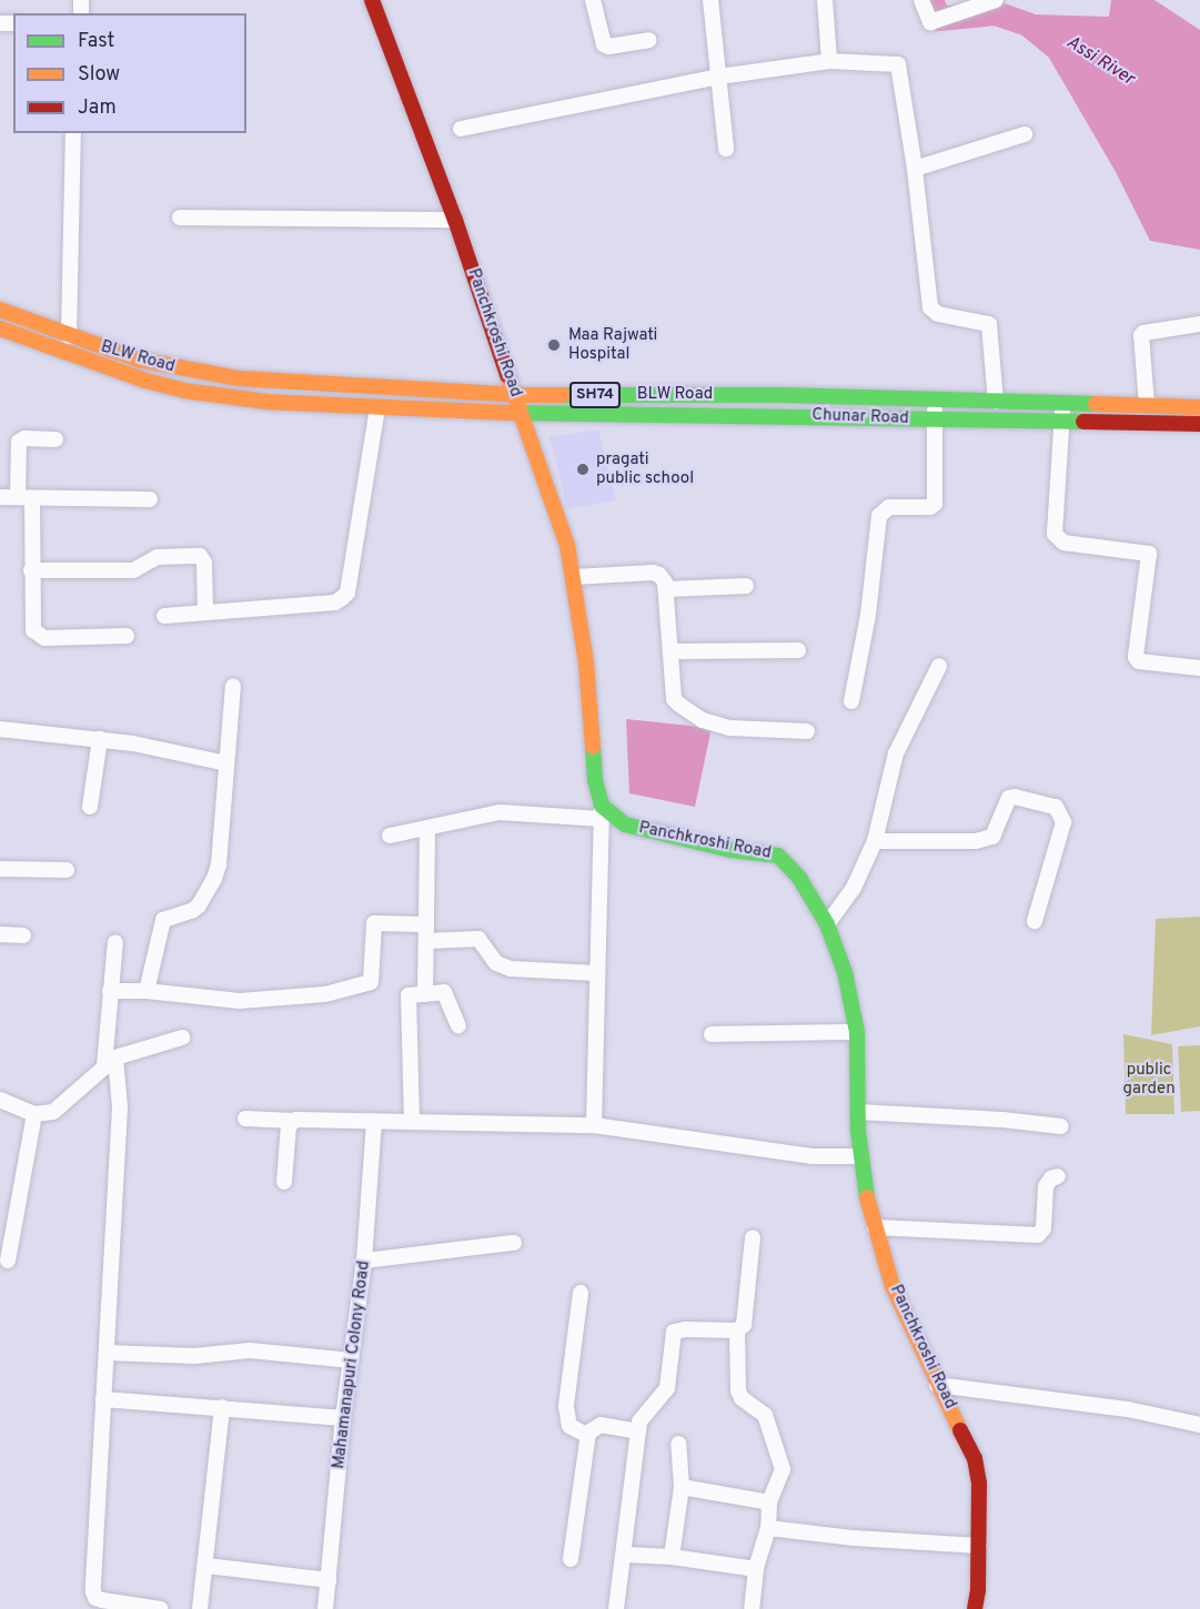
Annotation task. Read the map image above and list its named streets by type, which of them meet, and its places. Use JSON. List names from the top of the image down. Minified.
{"streets":{"main road":["Panchkroshi Road","BLW Road","SH74","Chunar Road"],"street":["Mahamanapuri Colony Road"]},"crossings":[["Panchkroshi Road","BLW Road"],["Panchkroshi Road","SH74"],["Panchkroshi Road","Chunar Road"],["SH74","Chunar Road"]],"water":["Assi River"],"parks":["public garden"],"places":["Maa Rajwati Hospital","pragati public school"],"legend":["Fast","Slow","Jam"]}
